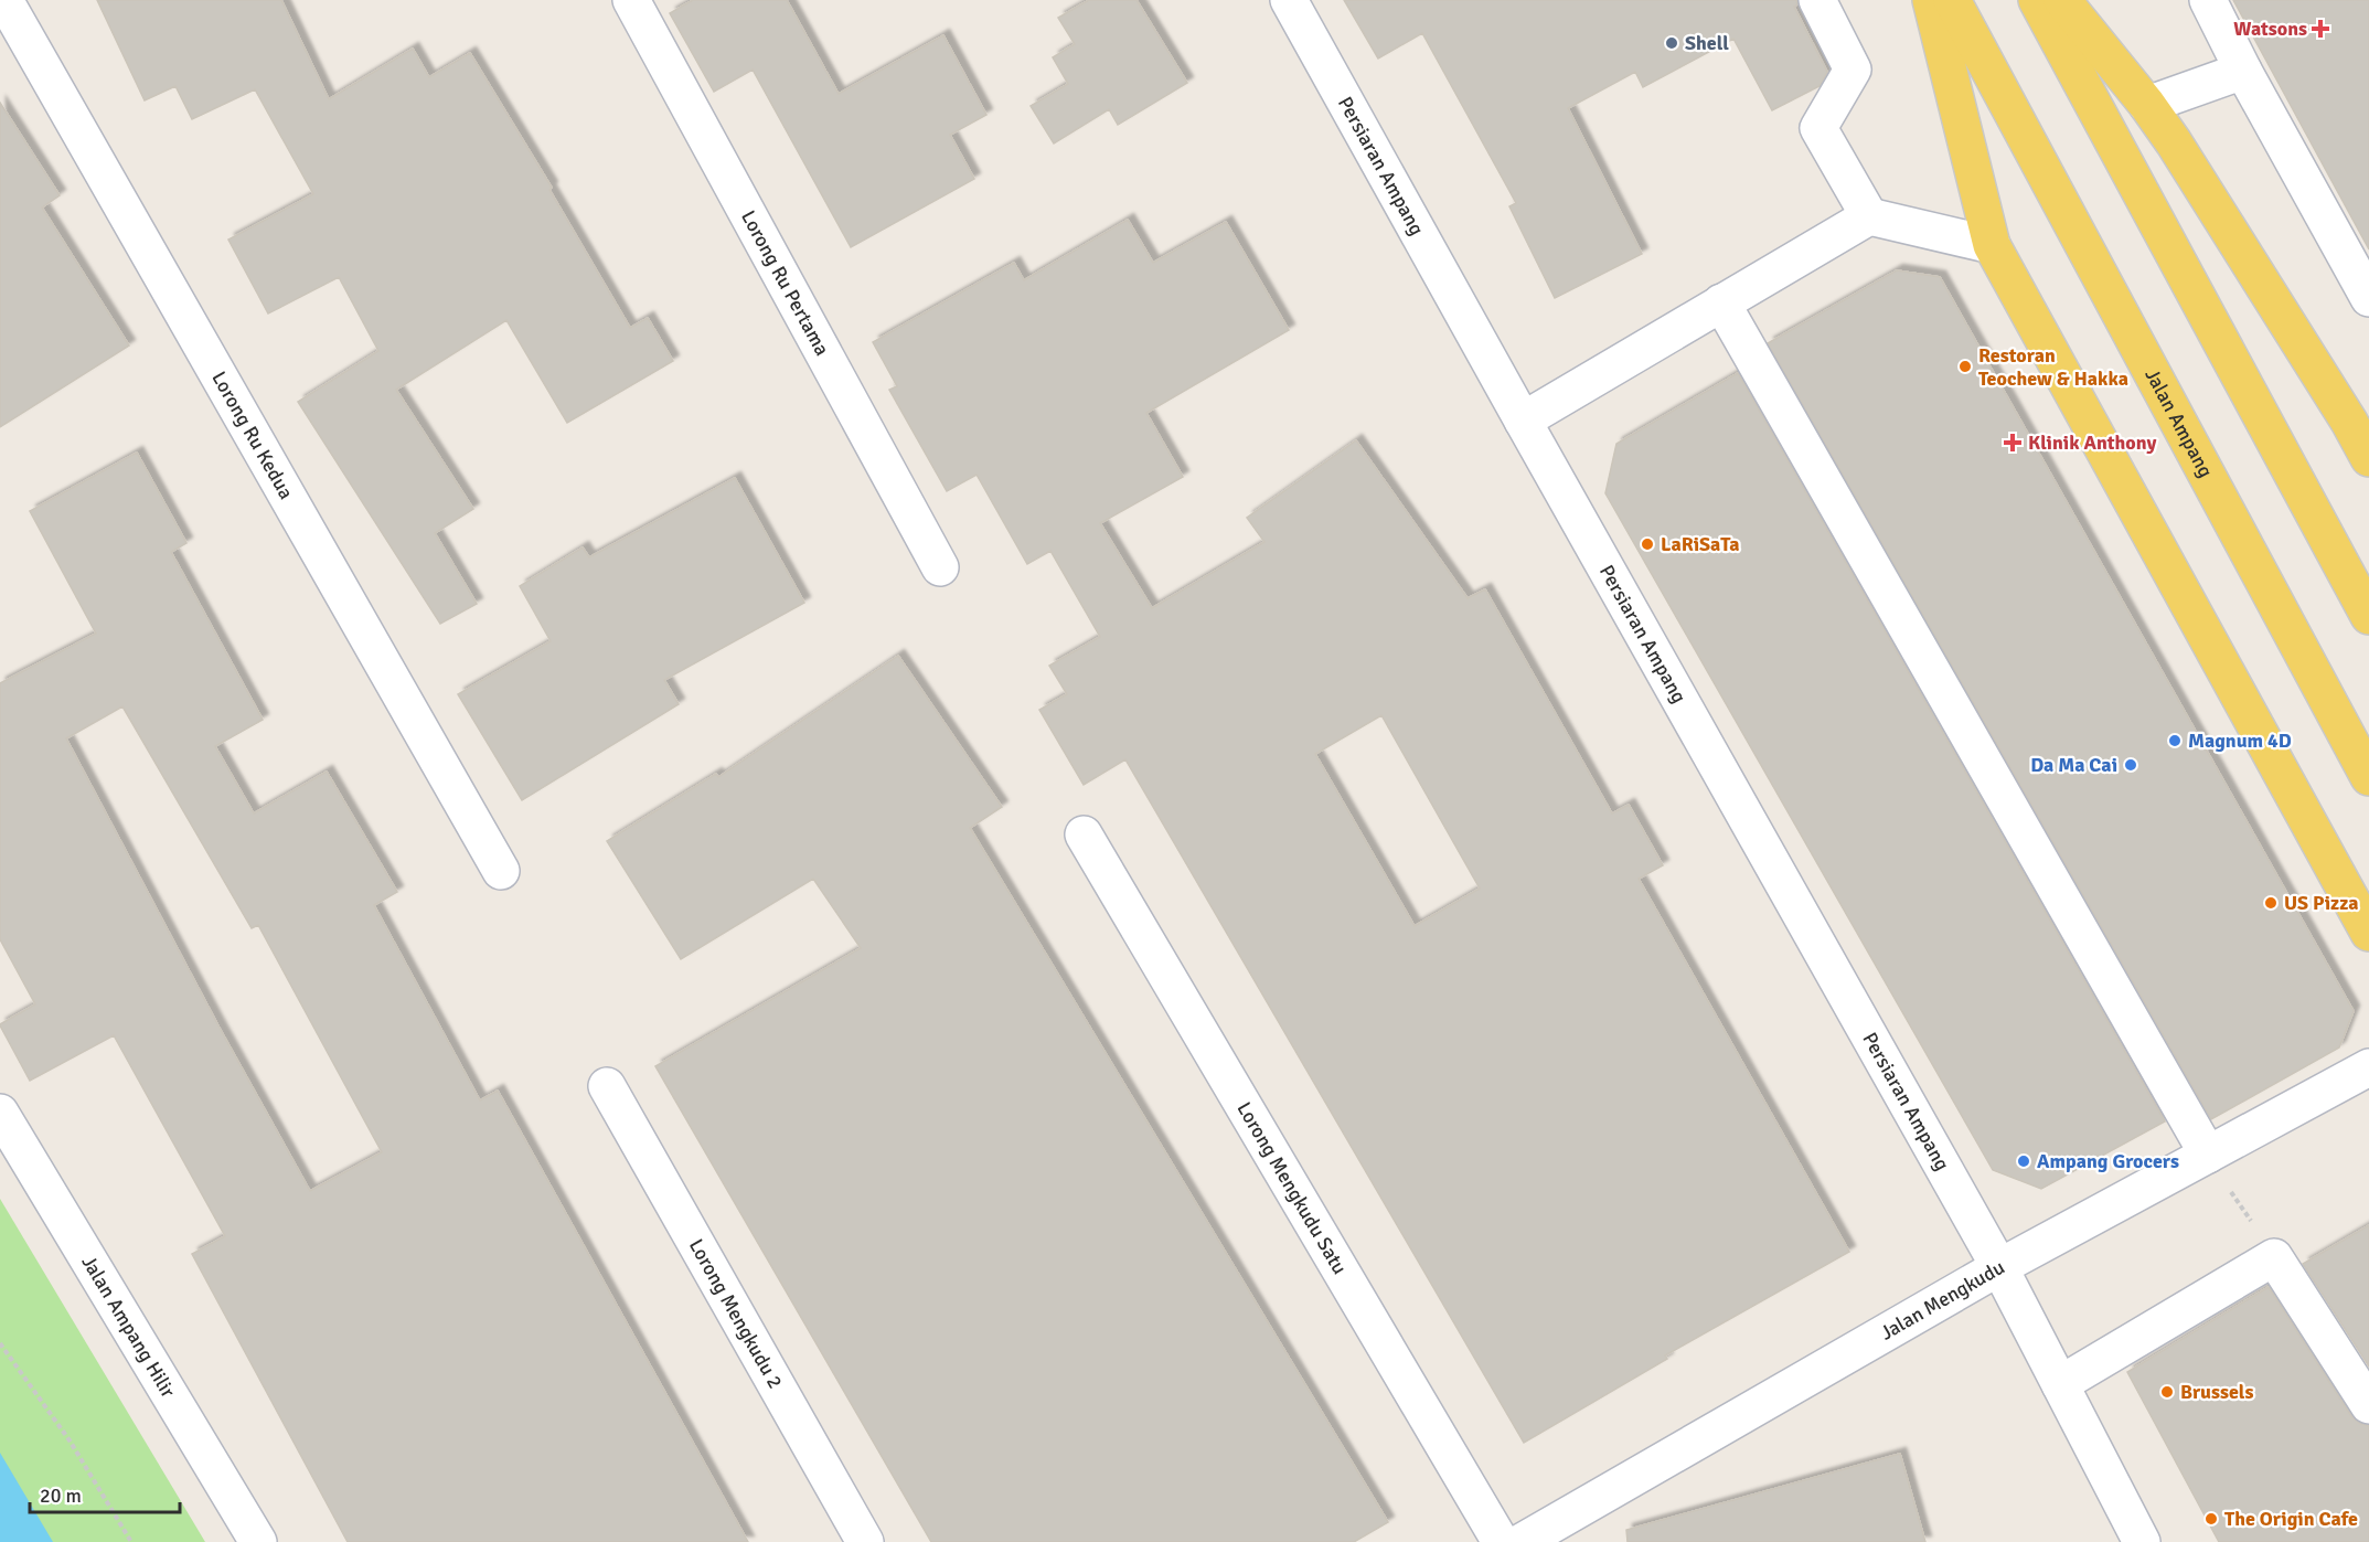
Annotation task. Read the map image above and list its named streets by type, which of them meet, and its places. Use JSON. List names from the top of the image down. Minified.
{"streets":{"main road":["Jalan Ampang"],"street":["Persiaran Ampang","Lorong Ru Pertama","Lorong Ru Kedua","Lorong Mengkudu Satu","Jalan Mengkudu","Lorong Mengkudu 2","Jalan Ampang Hilir"]},"crossings":[["Persiaran Ampang","Jalan Mengkudu"]],"places":{"health":["Watsons","Klinik Anthony"],"other":["Shell","Restoran Teochew & Hakka","LaRiSaTa","Magnum 4D","Da Ma Cai","US Pizza","Ampang Grocers","Brussels","The Origin Cafe"]},"scale_bar":"20 m"}
